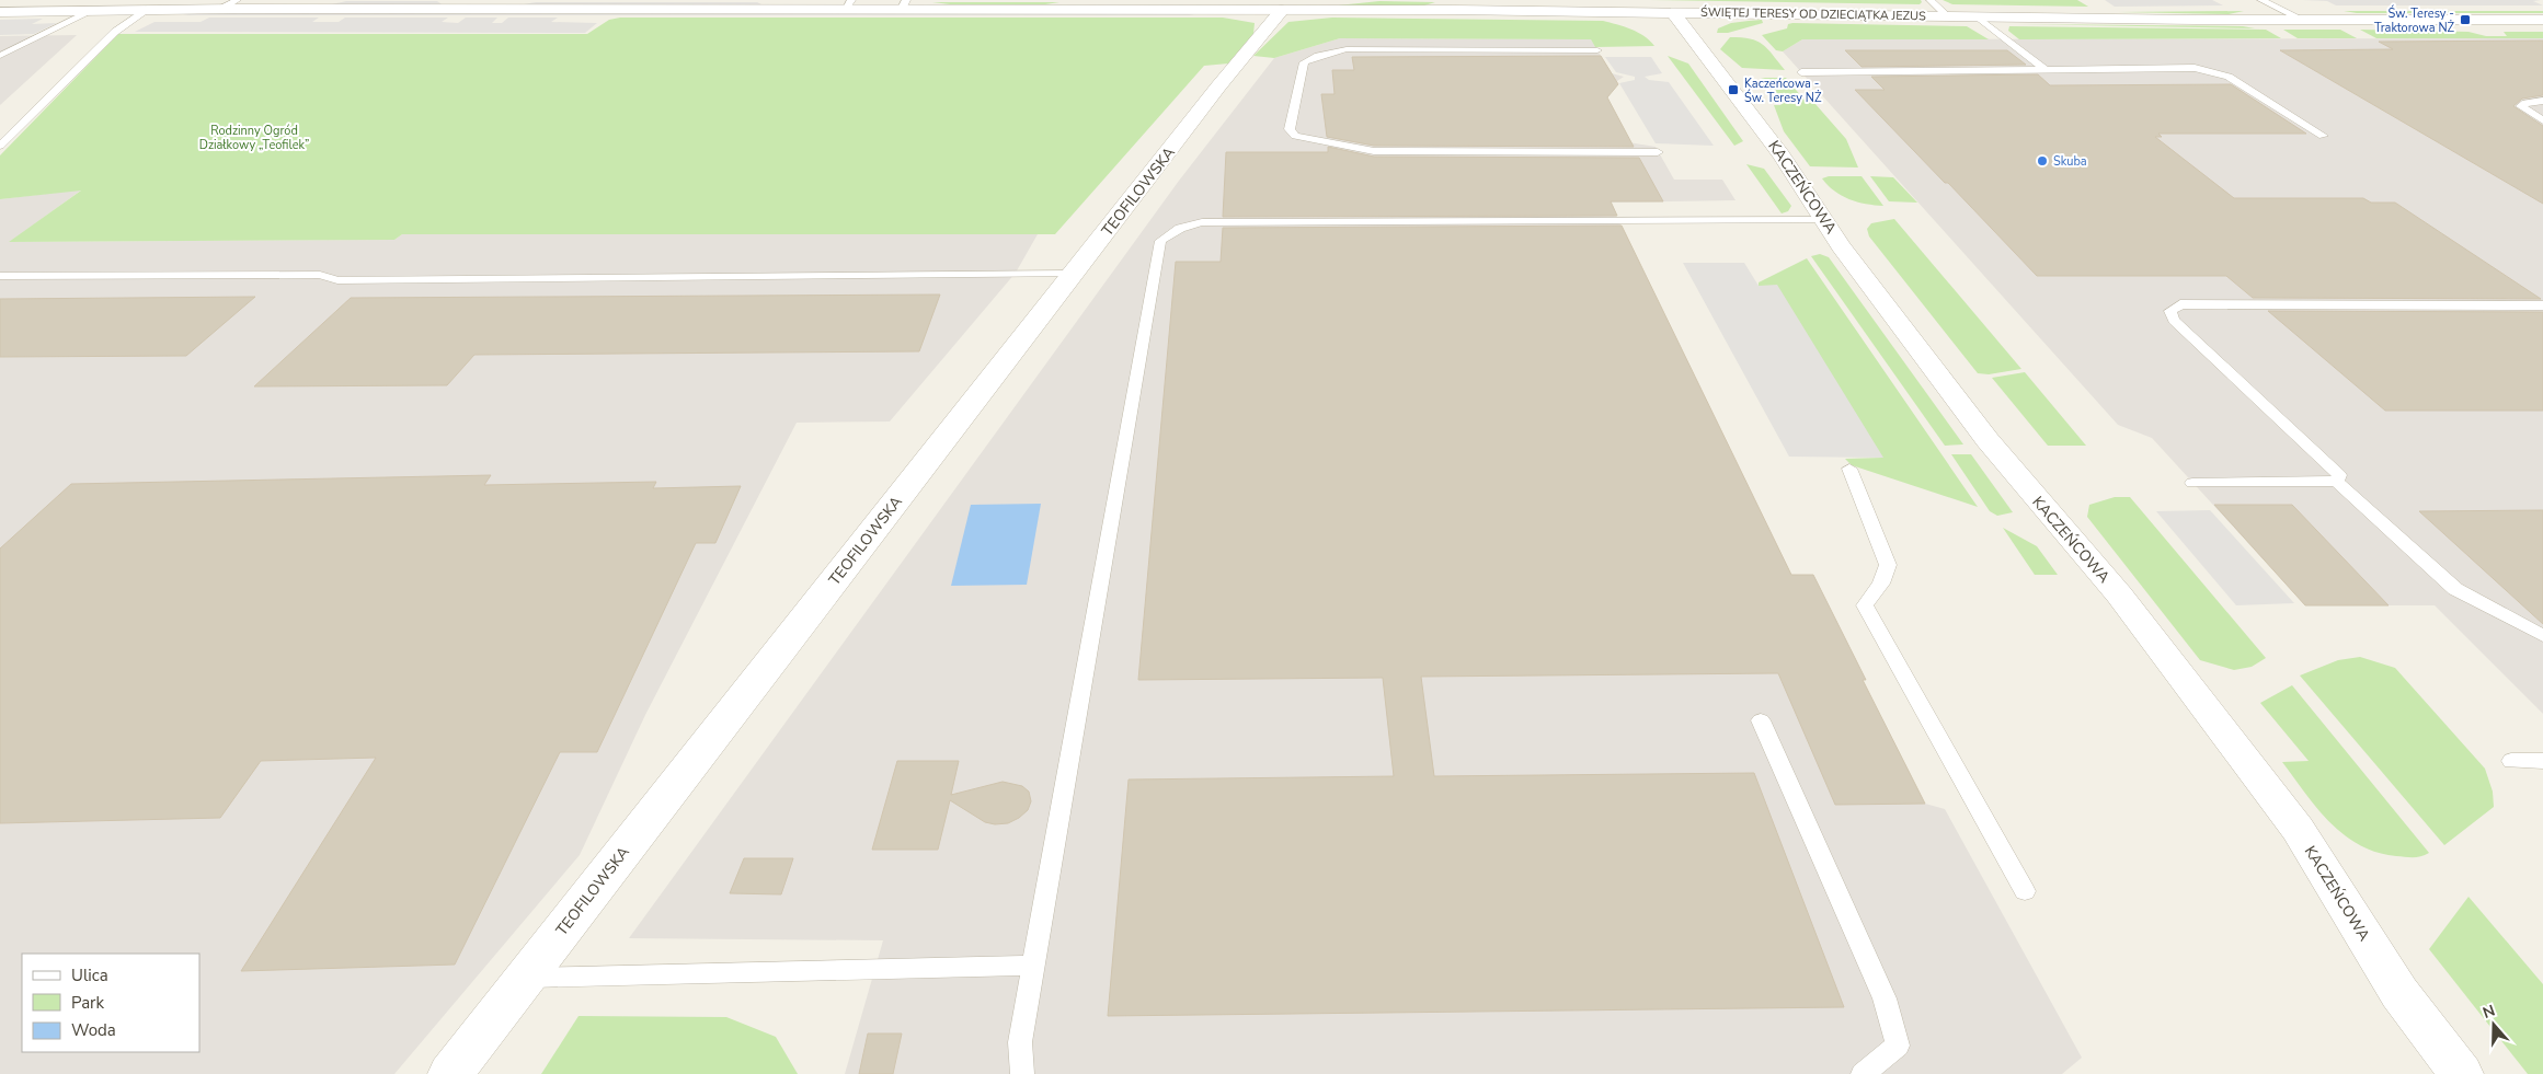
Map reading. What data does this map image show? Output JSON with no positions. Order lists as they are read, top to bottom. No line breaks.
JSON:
{"streets":{"street":["ŚWIĘTEJ TERESY OD DZIECIĄTKA JEZUS","KACZEŃCOWA","TEOFILOWSKA"]},"crossings":[["ŚWIĘTEJ TERESY OD DZIECIĄTKA JEZUS","KACZEŃCOWA"],["ŚWIĘTEJ TERESY OD DZIECIĄTKA JEZUS","TEOFILOWSKA"]],"parks":["Rodzinny Ogród Działkowy „Teofilek”"],"places":{"transit":["Św. Teresy - Traktorowa NŻ","Kaczeńcowa - Św. Teresy NŻ"],"other":["Skuba"]},"legend":["Ulica","Park","Woda"],"north":"top"}
